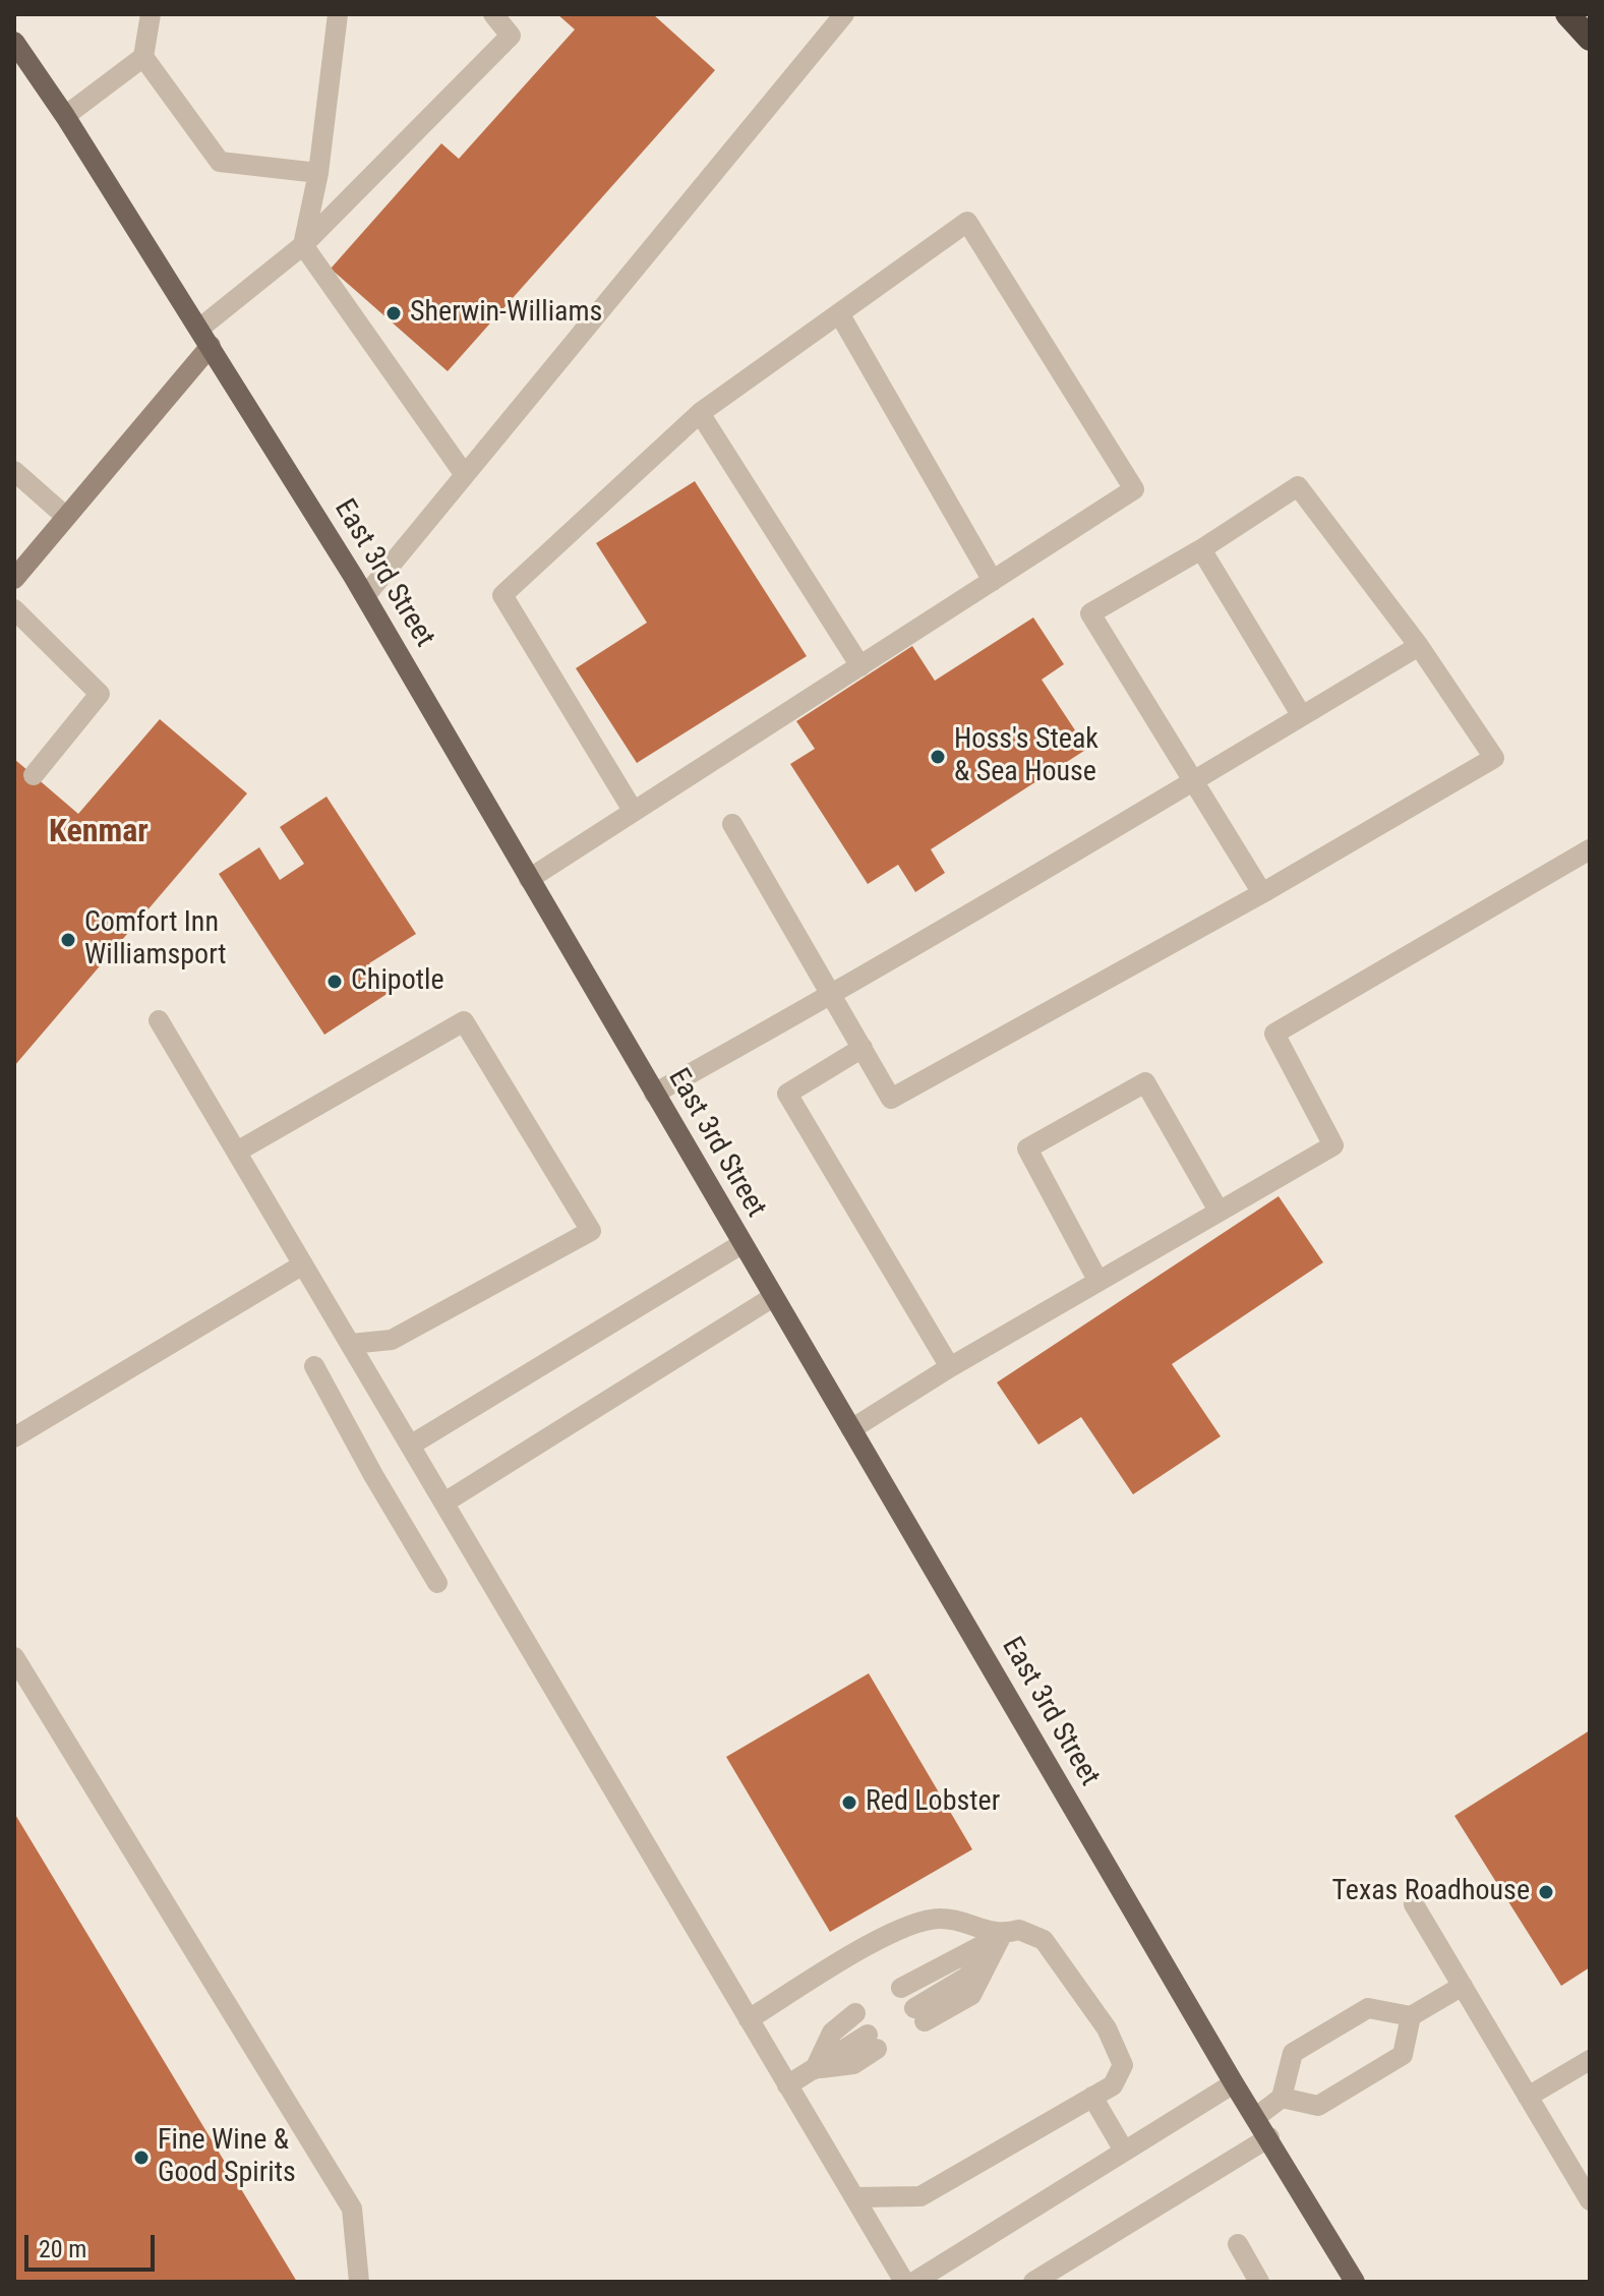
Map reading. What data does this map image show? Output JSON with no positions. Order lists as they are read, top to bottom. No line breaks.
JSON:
{"streets":{"main road":["East 3rd Street"]},"districts":["Kenmar"],"places":["Sherwin-Williams","Hoss's Steak & Sea House","Comfort Inn Williamsport","Chipotle","Red Lobster","Texas Roadhouse","Fine Wine & Good Spirits"],"scale_bar":"20 m"}
